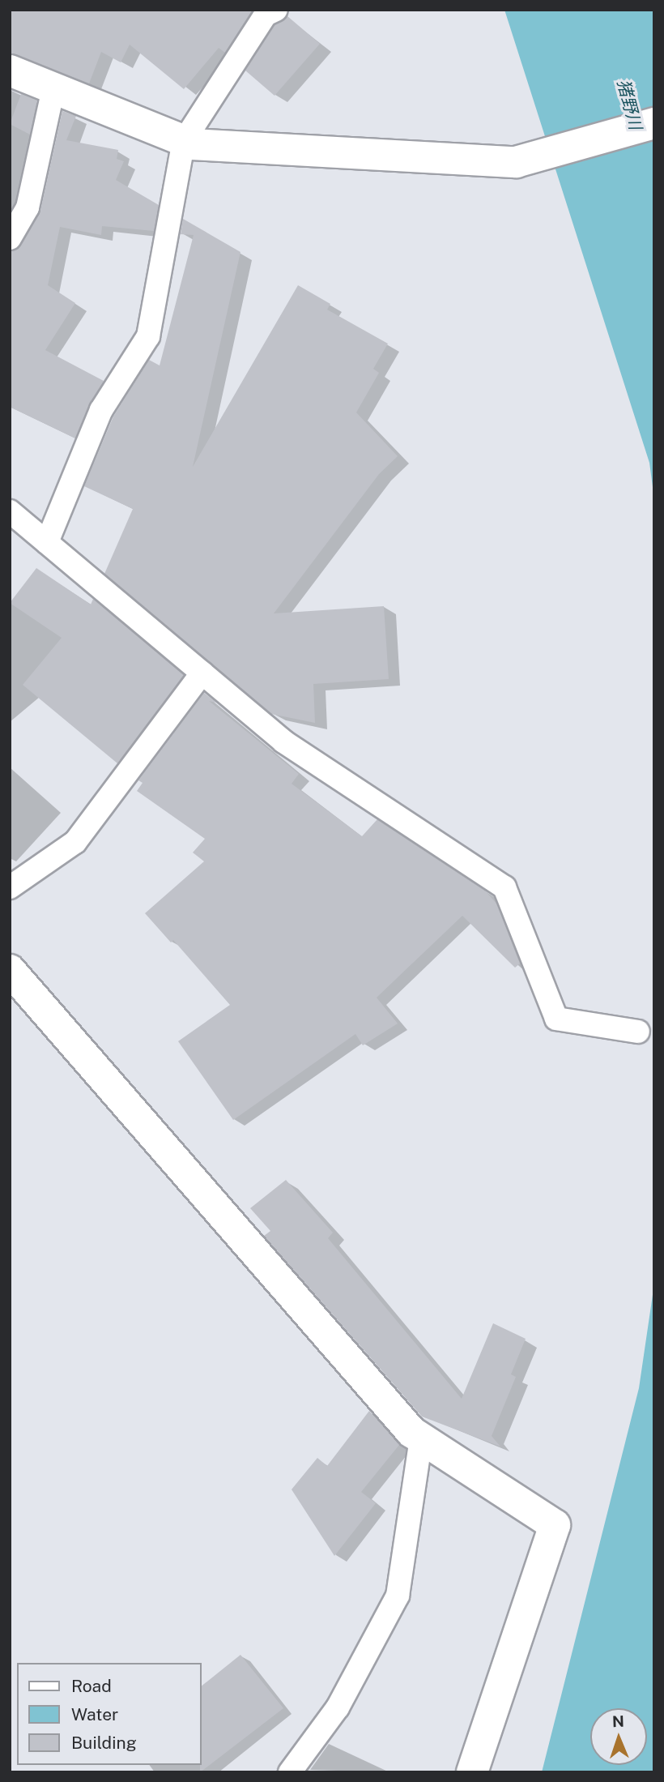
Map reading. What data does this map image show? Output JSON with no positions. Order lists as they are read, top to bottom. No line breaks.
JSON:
{"water":["猪野川"],"legend":["Road","Water","Building"],"north":"top"}
